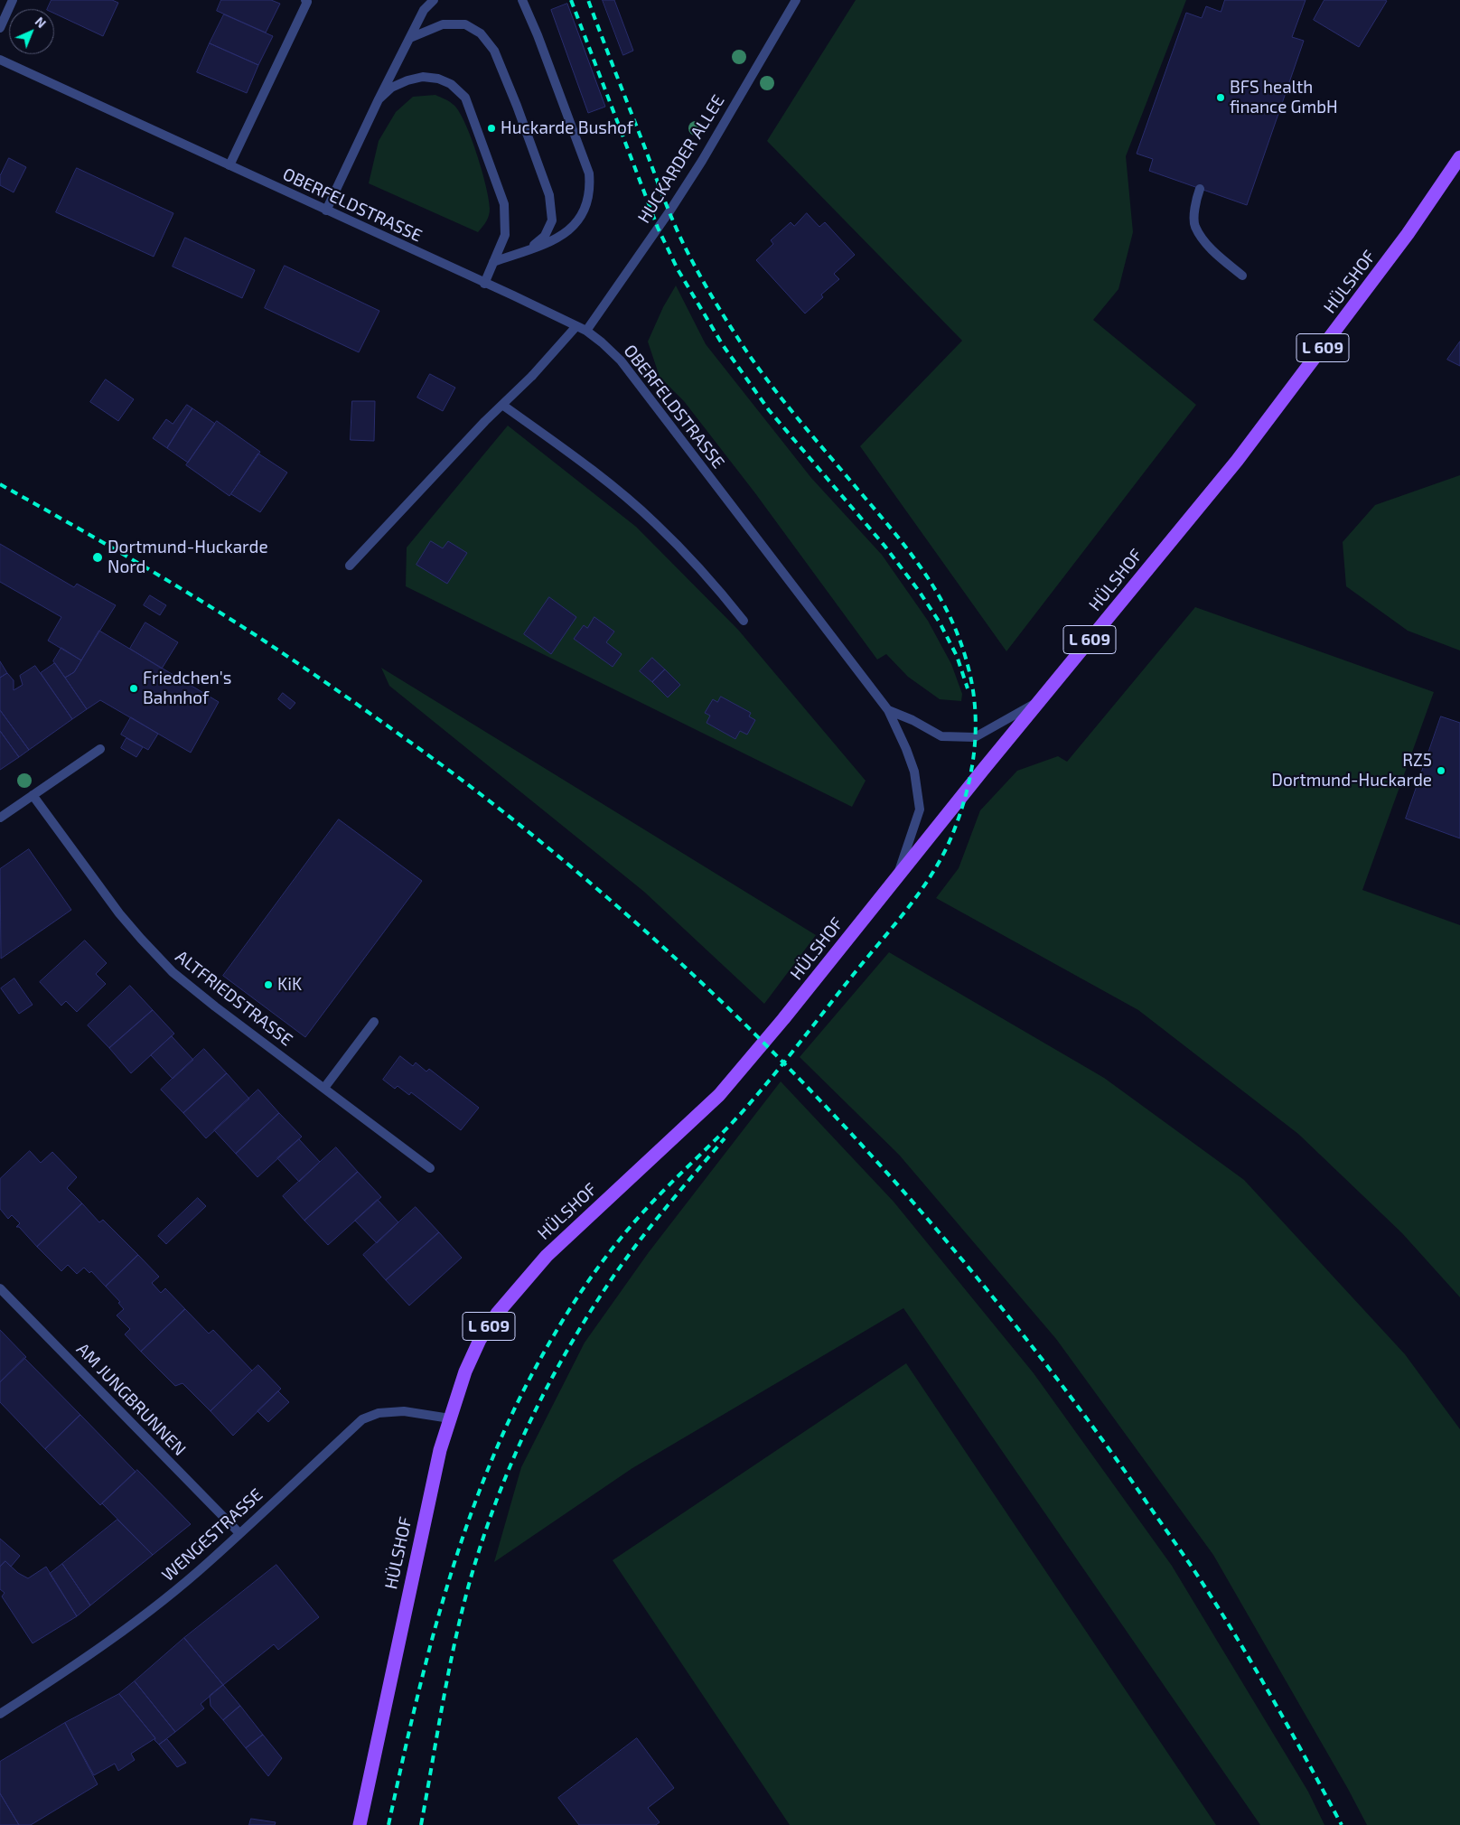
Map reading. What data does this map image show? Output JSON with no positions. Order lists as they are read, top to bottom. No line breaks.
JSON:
{"streets":{"main road":["HÜLSHOF","L 609"],"street":["HUCKARDER ALLEE","OBERFELDSTRASSE","ALTFRIEDSTRASSE","AM JUNGBRUNNEN","WENGESTRASSE"]},"crossings":[["HUCKARDER ALLEE","OBERFELDSTRASSE"],["OBERFELDSTRASSE","HÜLSHOF"],["HÜLSHOF","WENGESTRASSE"],["AM JUNGBRUNNEN","WENGESTRASSE"]],"places":["BFS health finance GmbH","Huckarde Bushof","Dortmund-Huckarde Nord","Friedchen's Bahnhof","RZ5 Dortmund-Huckarde","KiK"],"north":"top right"}
